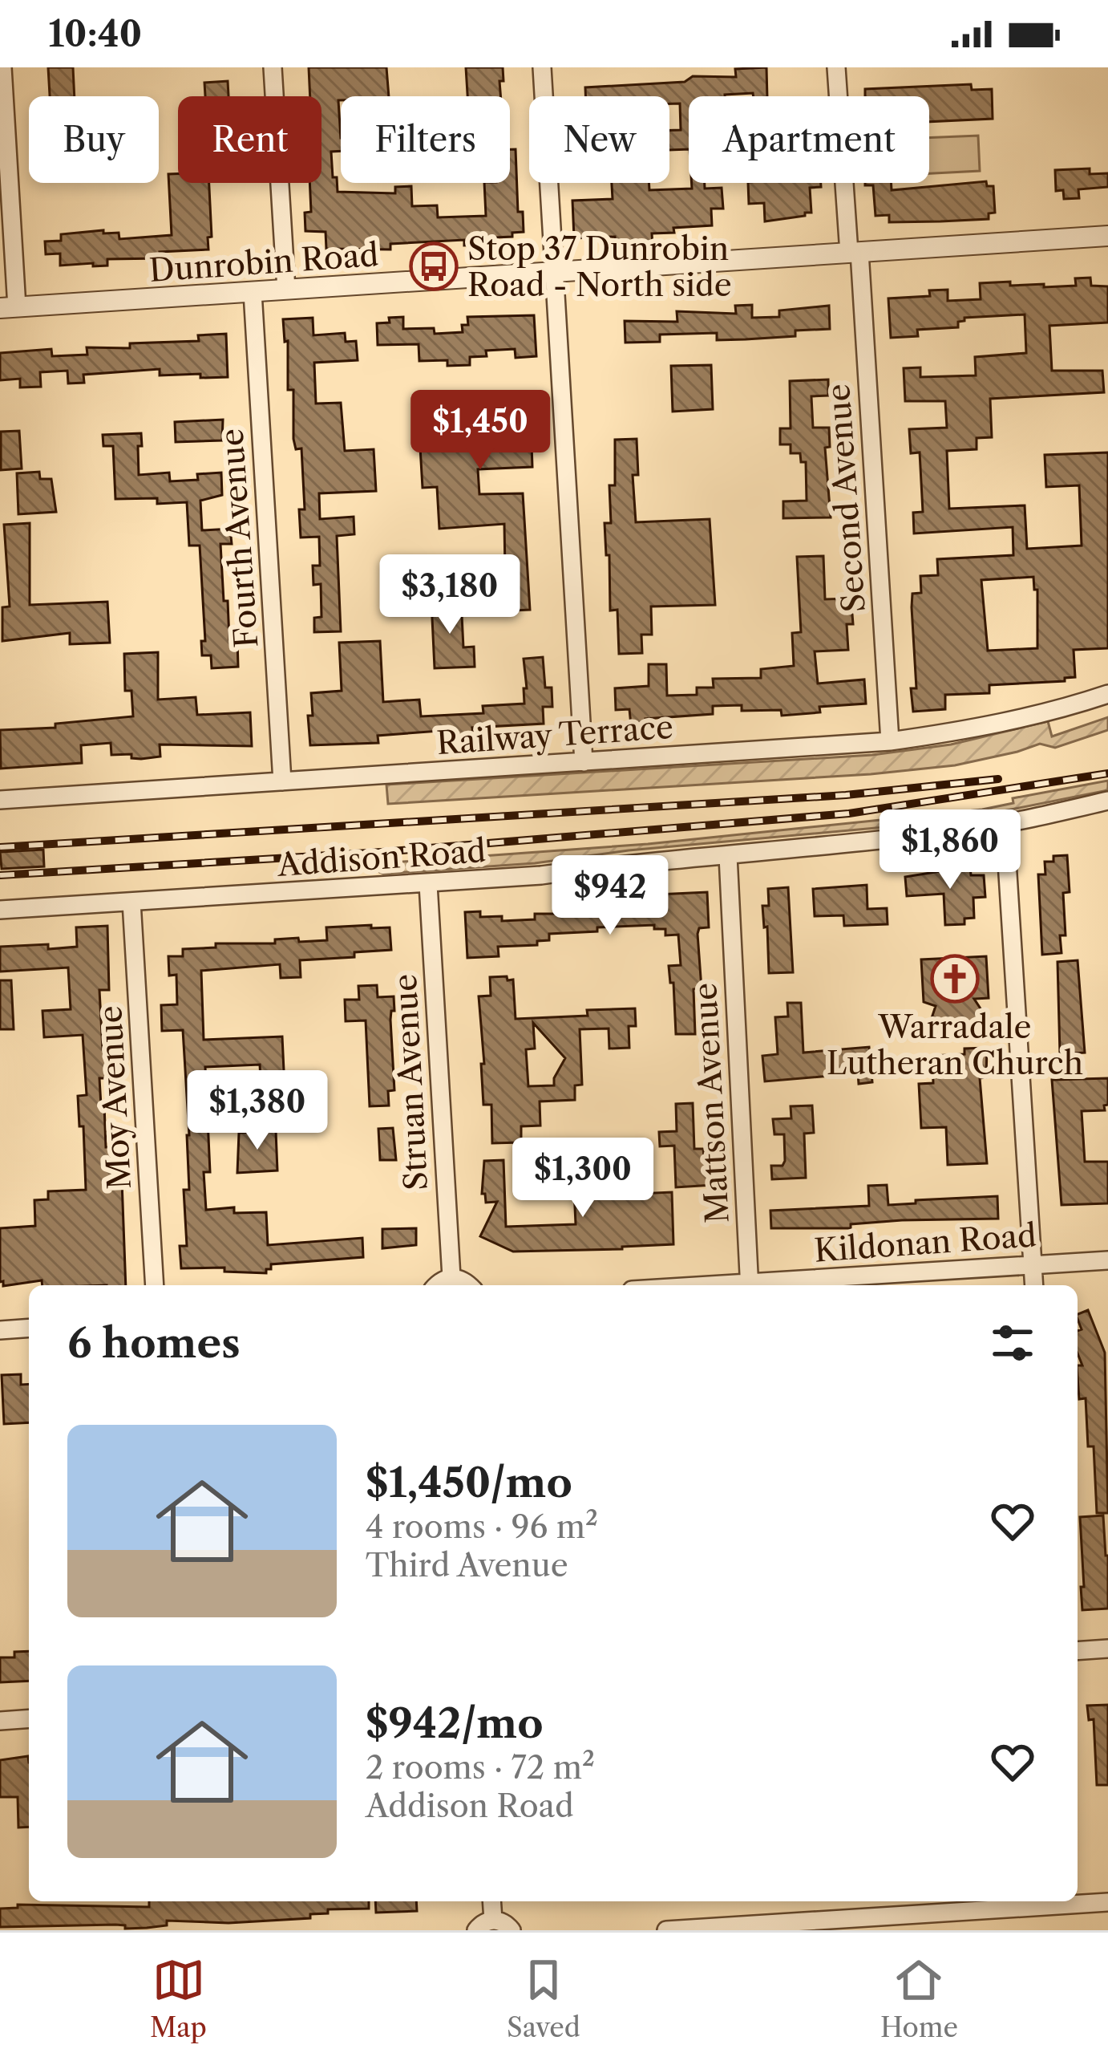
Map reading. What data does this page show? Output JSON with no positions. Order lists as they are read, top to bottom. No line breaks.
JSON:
{"streets":{"street":["Dunrobin Road","Second Avenue","Fourth Avenue","Railway Terrace","Addison Road","Struan Avenue","Moy Avenue","Mattson Avenue","Kildonan Road"]},"crossings":[["Dunrobin Road","Second Avenue"],["Dunrobin Road","Fourth Avenue"],["Second Avenue","Railway Terrace"],["Fourth Avenue","Railway Terrace"],["Addison Road","Struan Avenue"],["Addison Road","Moy Avenue"],["Addison Road","Mattson Avenue"]],"places":{"bus stop":["Stop 37 Dunrobin Road - North side"],"church":["Warradale Lutheran Church"]},"page":{"status":"10:40","chip":["Buy","Rent","Filters","New","Apartment"],"price":["$1,450","$3,180","$1,860","$942","$1,380","$1,300"],"heading":"6 homes","list":[{"name":"$1,450/mo","note":"4 rooms · 96 m² · Third Avenue"},{"name":"$942/mo","note":"2 rooms · 72 m² · Addison Road"}],"tabs":["Map","Saved","Home"]}}
